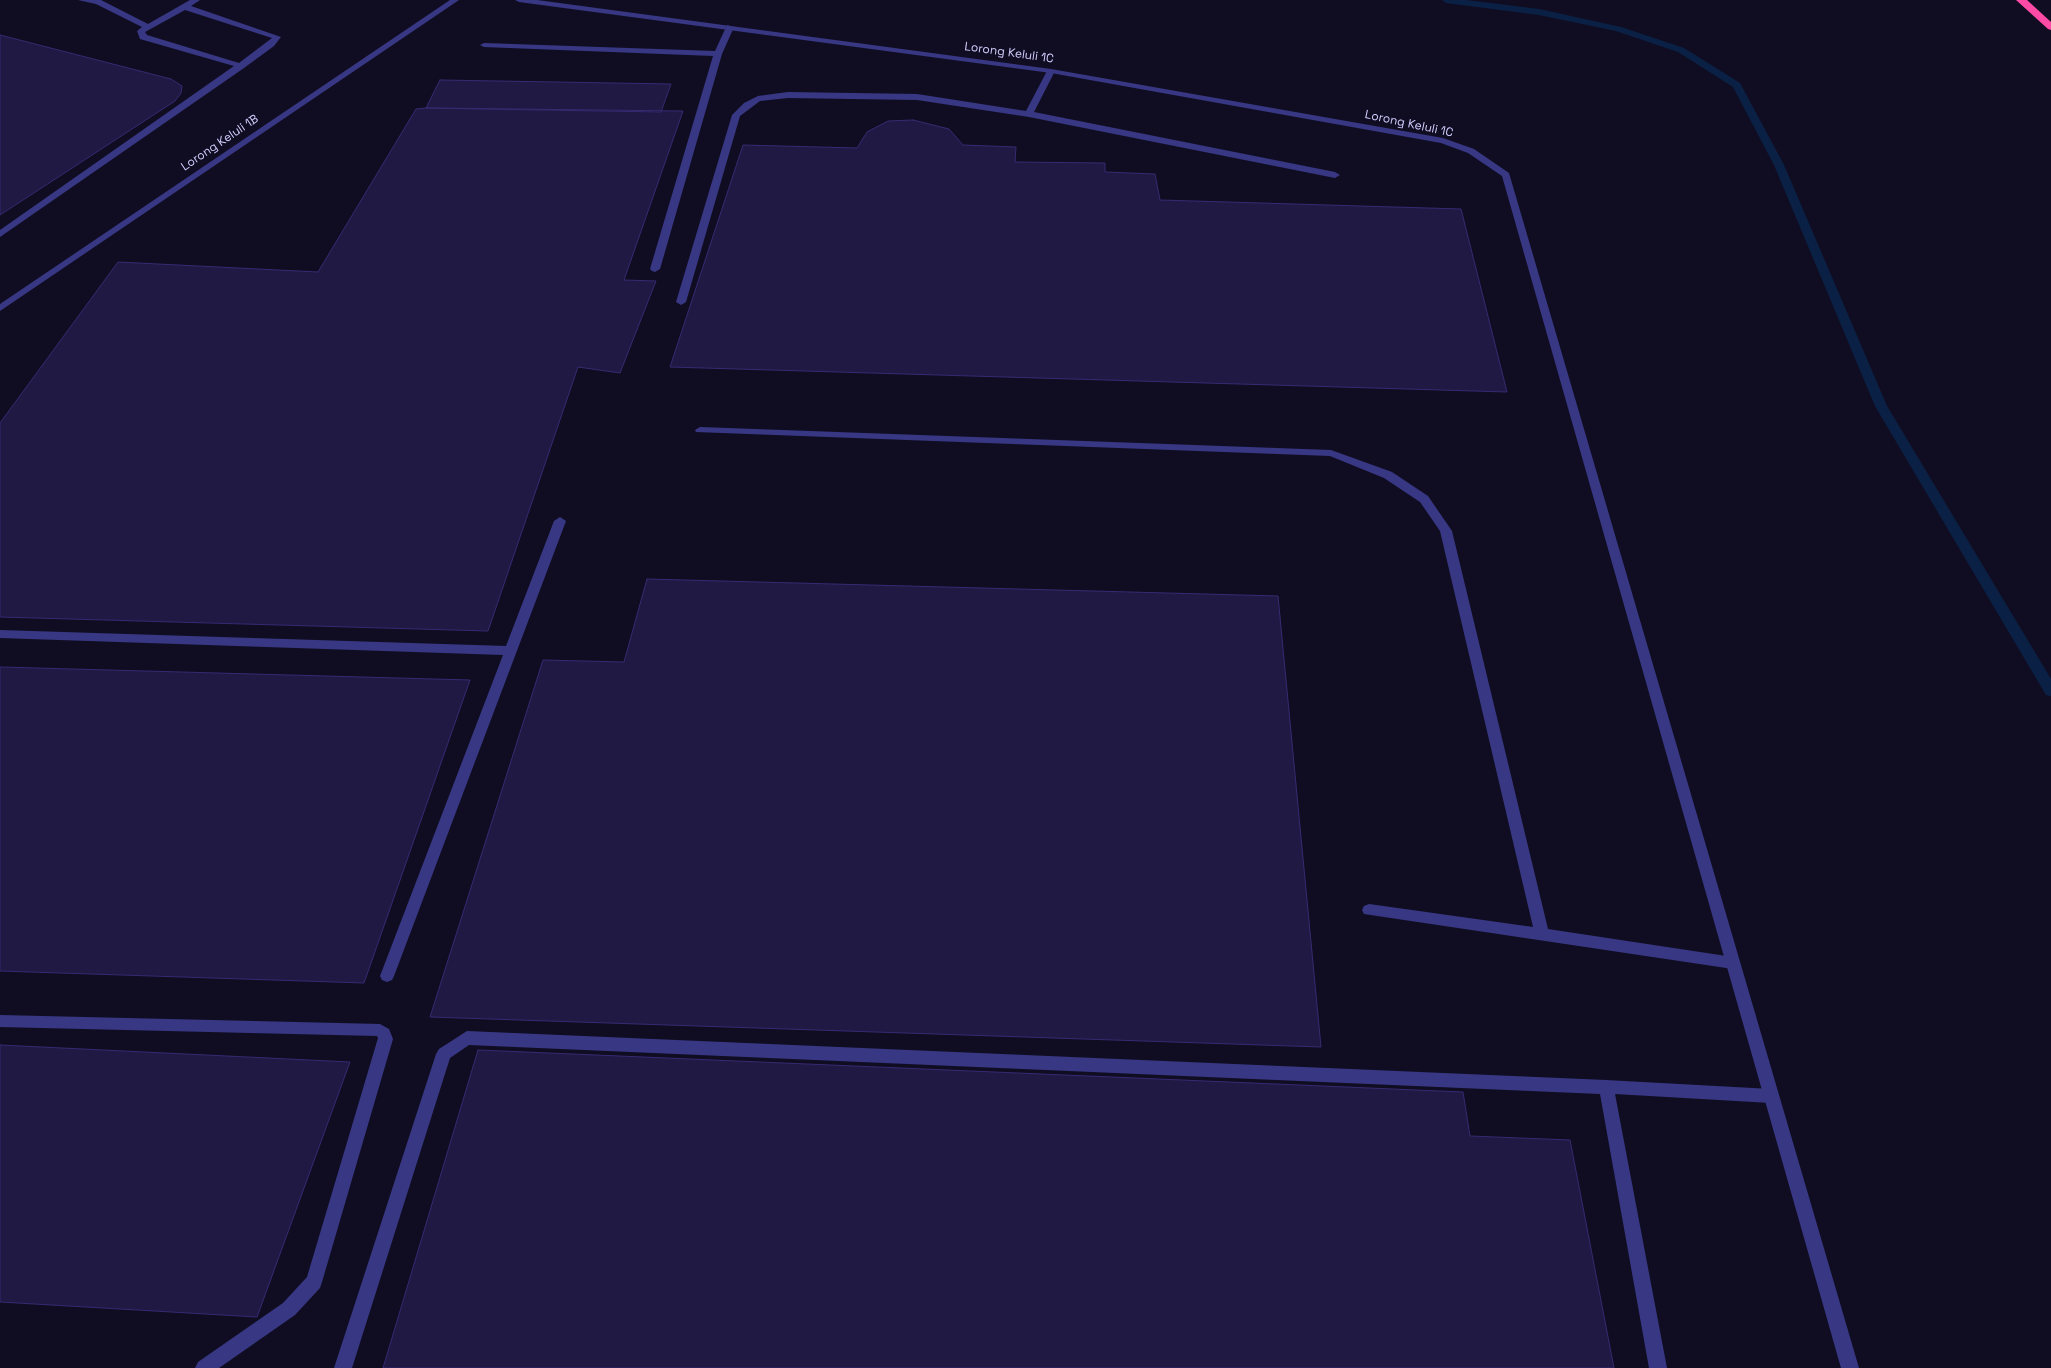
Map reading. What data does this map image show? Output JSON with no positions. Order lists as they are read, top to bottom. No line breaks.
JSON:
{"streets":{"street":["Lorong Keluli 1C","Lorong Keluli 1B"]}}
